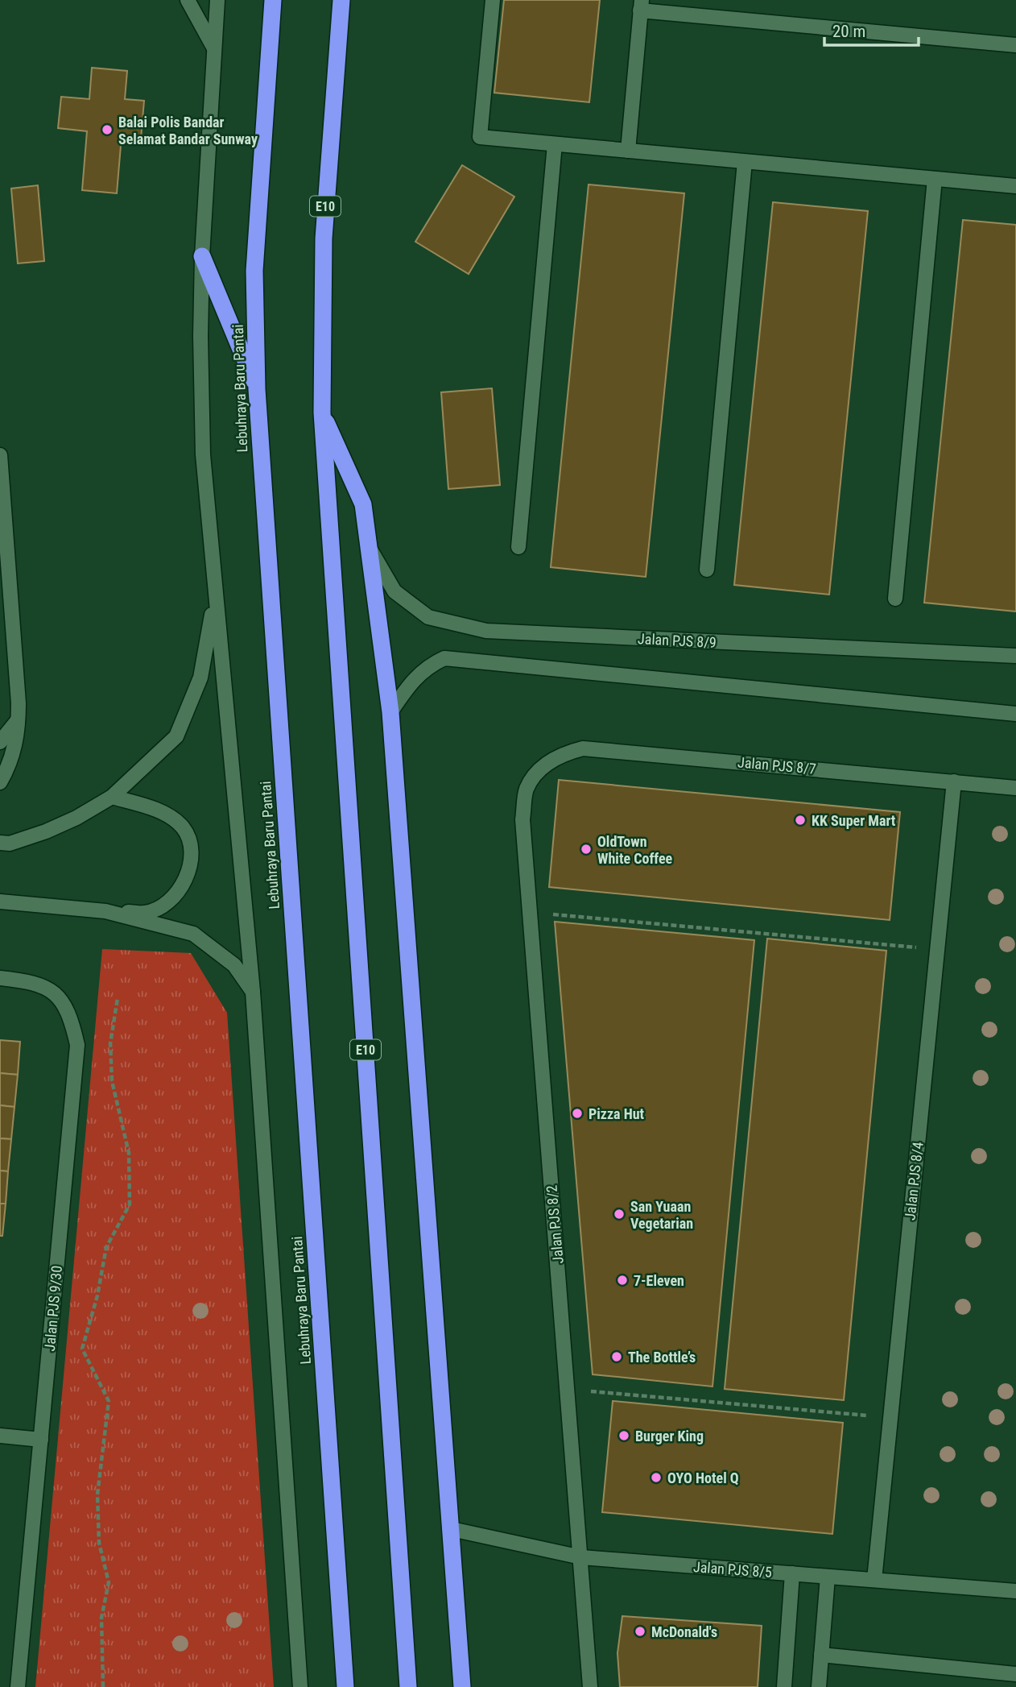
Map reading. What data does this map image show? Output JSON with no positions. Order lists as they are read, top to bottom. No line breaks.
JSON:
{"streets":{"highway":["E10","Lebuhraya Baru Pantai"],"street":["Jalan PJS 8/9","Jalan PJS 8/7","Jalan PJS 8/4","Jalan PJS 8/2","Jalan PJS 9/30","Jalan PJS 8/5"]},"crossings":[["Jalan PJS 8/7","Jalan PJS 8/4"],["Jalan PJS 8/7","Jalan PJS 8/2"],["Jalan PJS 8/4","Jalan PJS 8/5"],["Jalan PJS 8/2","Jalan PJS 8/5"]],"places":["Balai Polis Bandar Selamat Bandar Sunway","KK Super Mart","OldTown White Coffee","Pizza Hut","San Yuaan Vegetarian","7-Eleven","The Bottle’s","Burger King","OYO Hotel Q","McDonald's"],"scale_bar":"20 m"}
